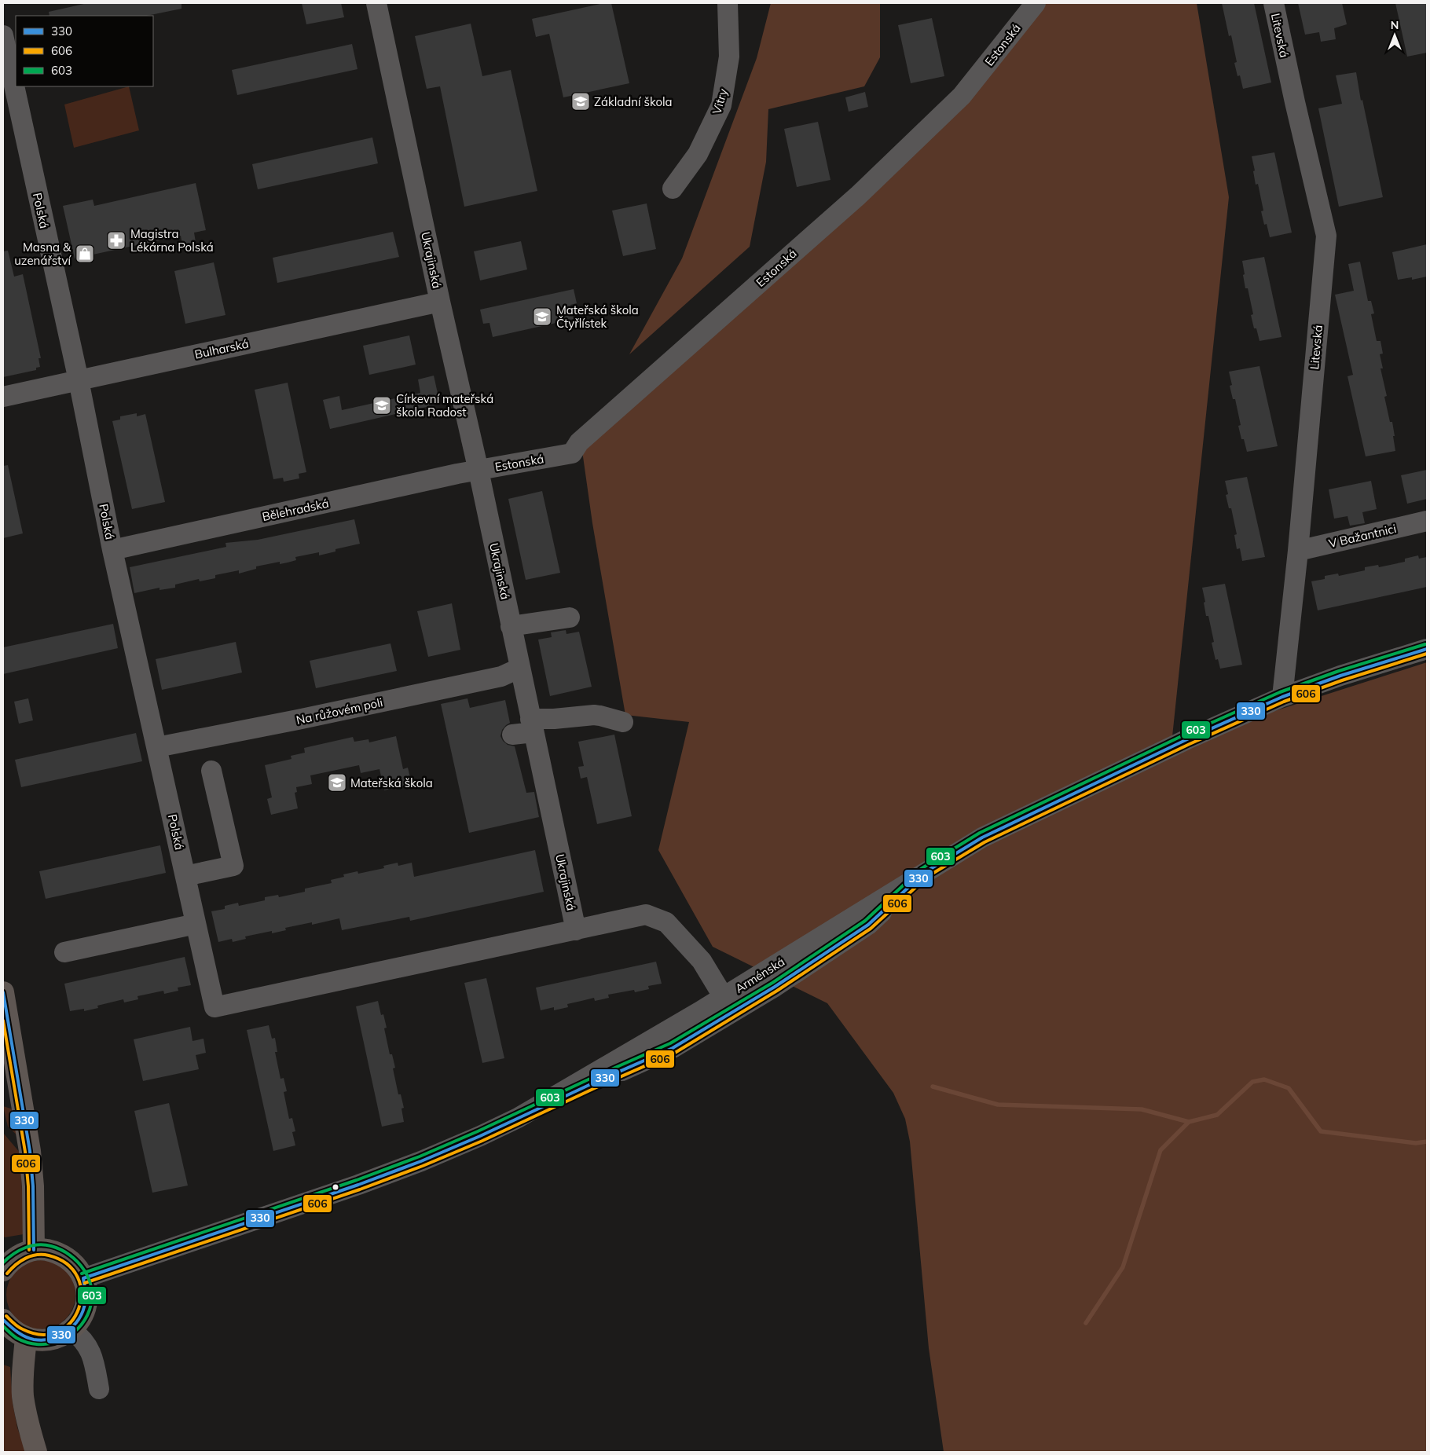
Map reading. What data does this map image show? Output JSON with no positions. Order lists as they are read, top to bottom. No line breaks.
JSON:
{"streets":{"street":["Litevská","Estonská","Vitry","Polská","Ukrajinská","Bulharská","Bělehradská","V Bažantnici","Na růžovém poli","Arménská"]},"crossings":[["Litevská","V Bažantnici"],["Litevská","Arménská"],["Estonská","Ukrajinská"],["Estonská","Bělehradská"],["Polská","Ukrajinská"],["Polská","Bulharská"],["Polská","Bělehradská"],["Polská","Na růžovém poli"],["Ukrajinská","Bulharská"],["Ukrajinská","Bělehradská"],["Ukrajinská","Na růžovém poli"]],"places":{"school or university":["Základní škola","Mateřská škola Čtyřlístek","Církevní mateřská škola Radost","Mateřská škola"],"pharmacy":["Magistra Lékárna Polská"],"shop":["Masna & uzenářství"]},"lines":["transit line 603","transit line 330","transit line 606"],"legend":["330","606","603"],"north":"top"}
